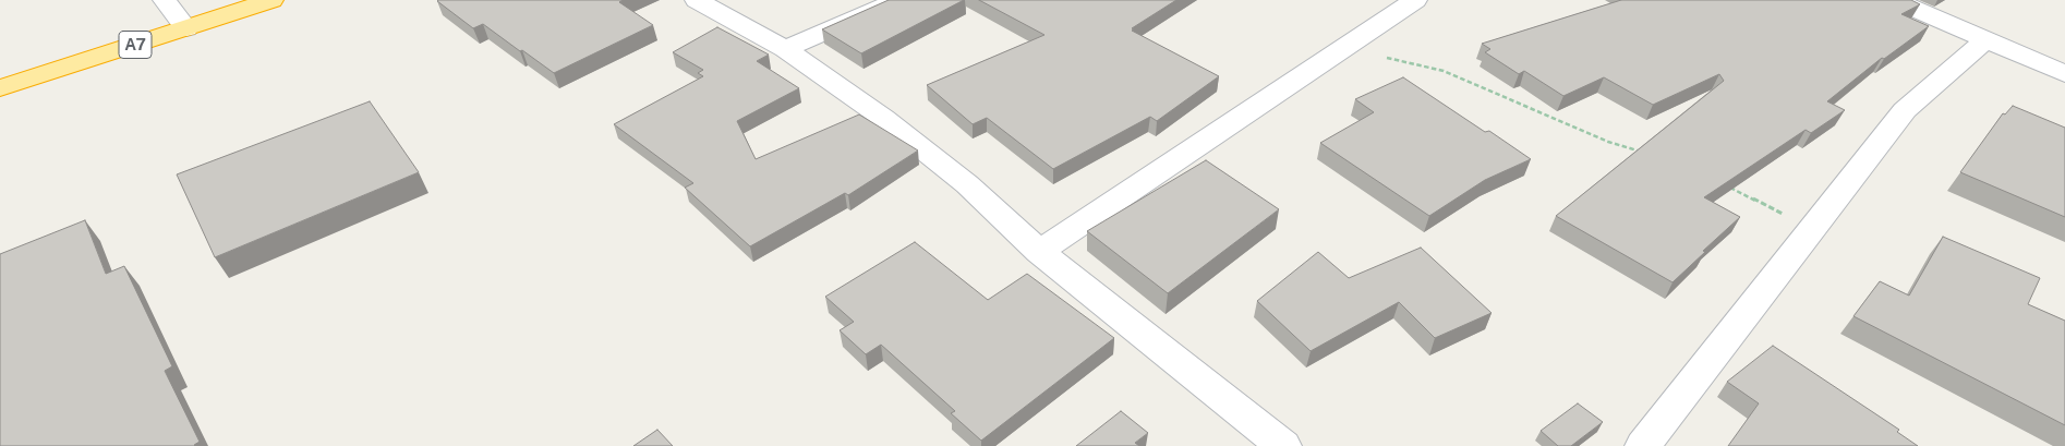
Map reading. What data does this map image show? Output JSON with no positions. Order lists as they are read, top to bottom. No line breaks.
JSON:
{"streets":{"highway":["A7"]}}
